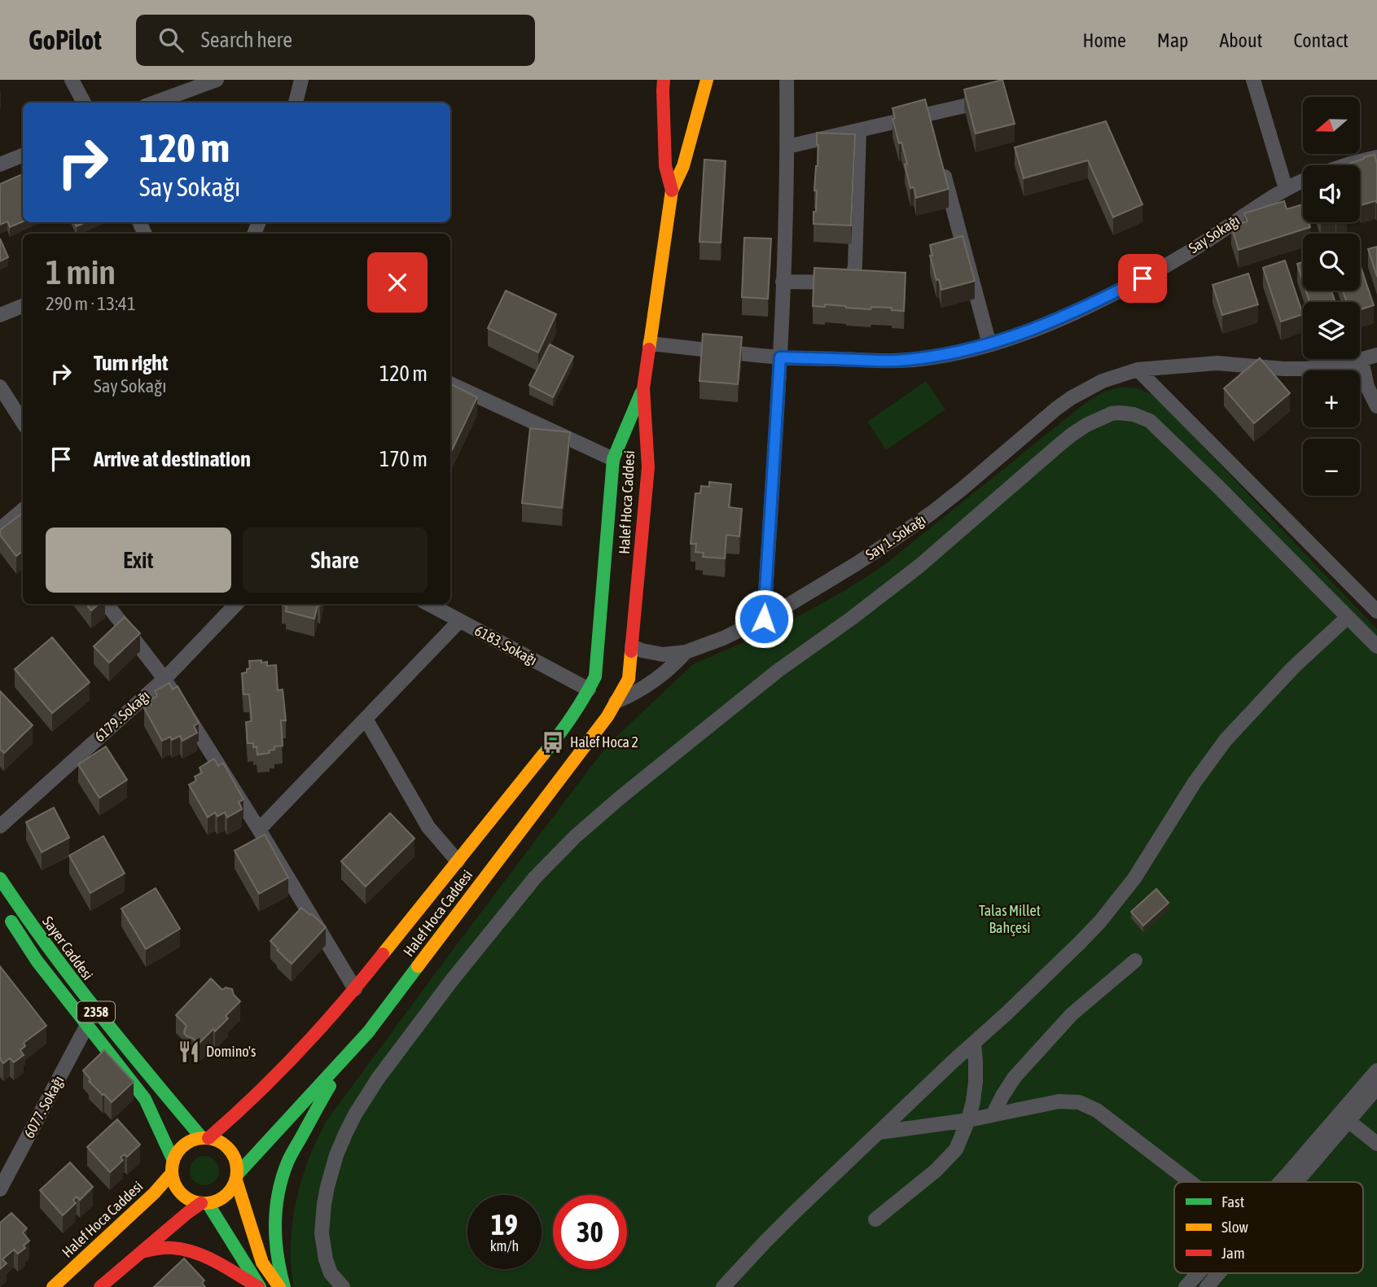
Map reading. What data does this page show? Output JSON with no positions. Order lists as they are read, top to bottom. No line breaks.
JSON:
{"streets":{"main road":["Halef Hoca Caddesi","Sayer Caddesi","2358"],"street":["Say Sokağı","Say 1. Sokağı","6183. Sokağı","6179. Sokağı","6077. Sokağı"]},"crossings":[["Halef Hoca Caddesi","Say 1. Sokağı"],["Halef Hoca Caddesi","6183. Sokağı"],["Halef Hoca Caddesi","Sayer Caddesi"]],"parks":["Talas Millet Bahçesi"],"places":{"bus stop":["Halef Hoca 2"],"restaurant":["Domino's"]},"legend":["Fast","Slow","Jam"],"north":"left","page":{"header":"GoPilot","search":"Search here","nav":["Home","Map","About","Contact"],"map_buttons":["+","−"],"turn":["120 m","Say Sokağı"],"heading":["1 min","290 m · 13:41"],"list":[{"name":"Turn right","note":"Say Sokağı","value":"120 m"},{"name":"Arrive at destination","value":"170 m"}],"buttons":["Exit","Share"],"speed":"19 km/h","limit":"30"}}
